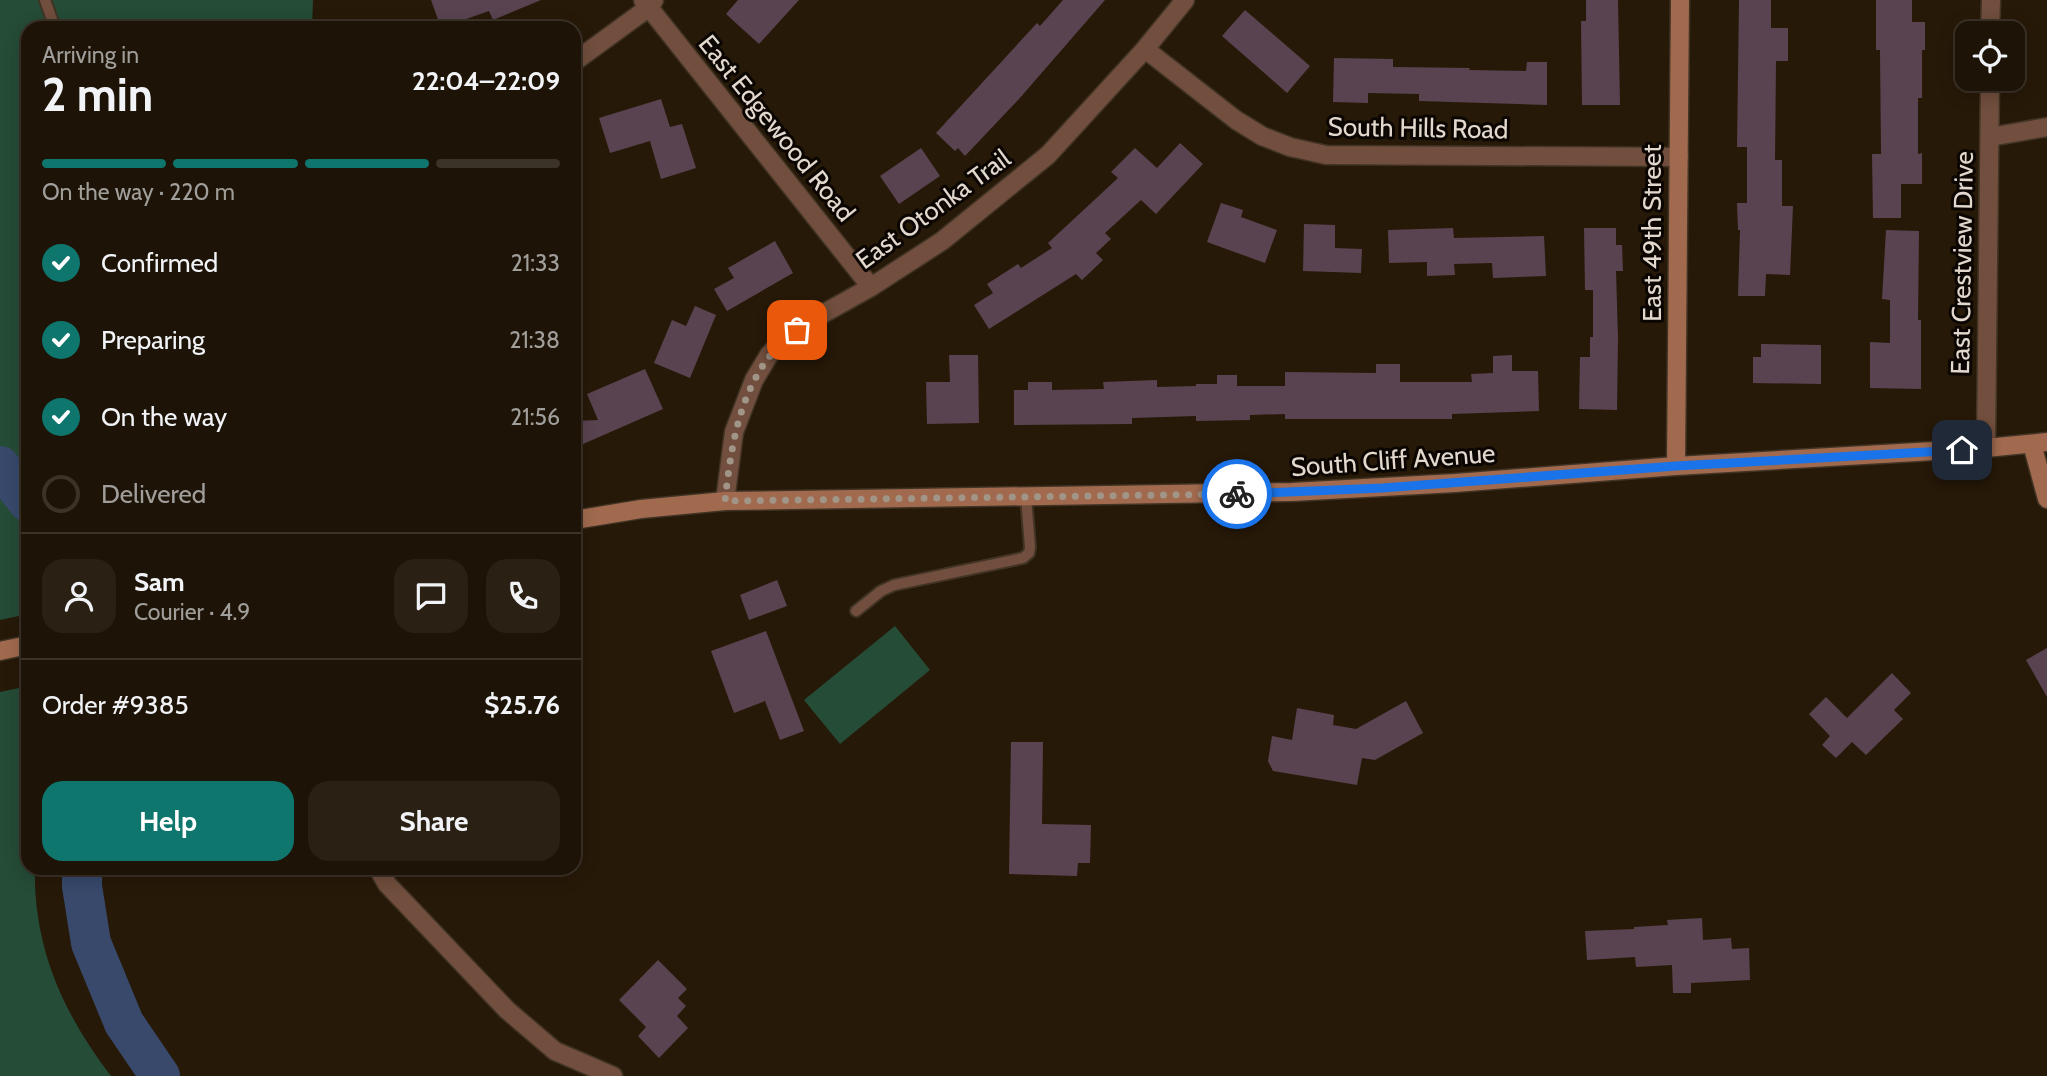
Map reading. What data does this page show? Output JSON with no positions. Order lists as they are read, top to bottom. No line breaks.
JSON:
{"streets":{"main road":["East 49th Street","South Cliff Avenue"],"street":["East Edgewood Road","South Hills Road","East Otonka Trail","East Crestview Drive"]},"crossings":[["East Edgewood Road","East Otonka Trail"],["South Hills Road","East Otonka Trail"],["South Hills Road","East 49th Street"],["East Otonka Trail","South Cliff Avenue"],["East 49th Street","South Cliff Avenue"],["East Crestview Drive","South Cliff Avenue"]],"page":{"heading":["2 min","Arriving in","22:04–22:09"],"panel":["Sam","Courier · 4.9","Order #9385","$25.76"],"bar":"On the way · 220 m","list":[["Confirmed","21:33"],["Preparing","21:38"],["On the way","21:56"],"Delivered"],"buttons":["Help","Share"]}}
